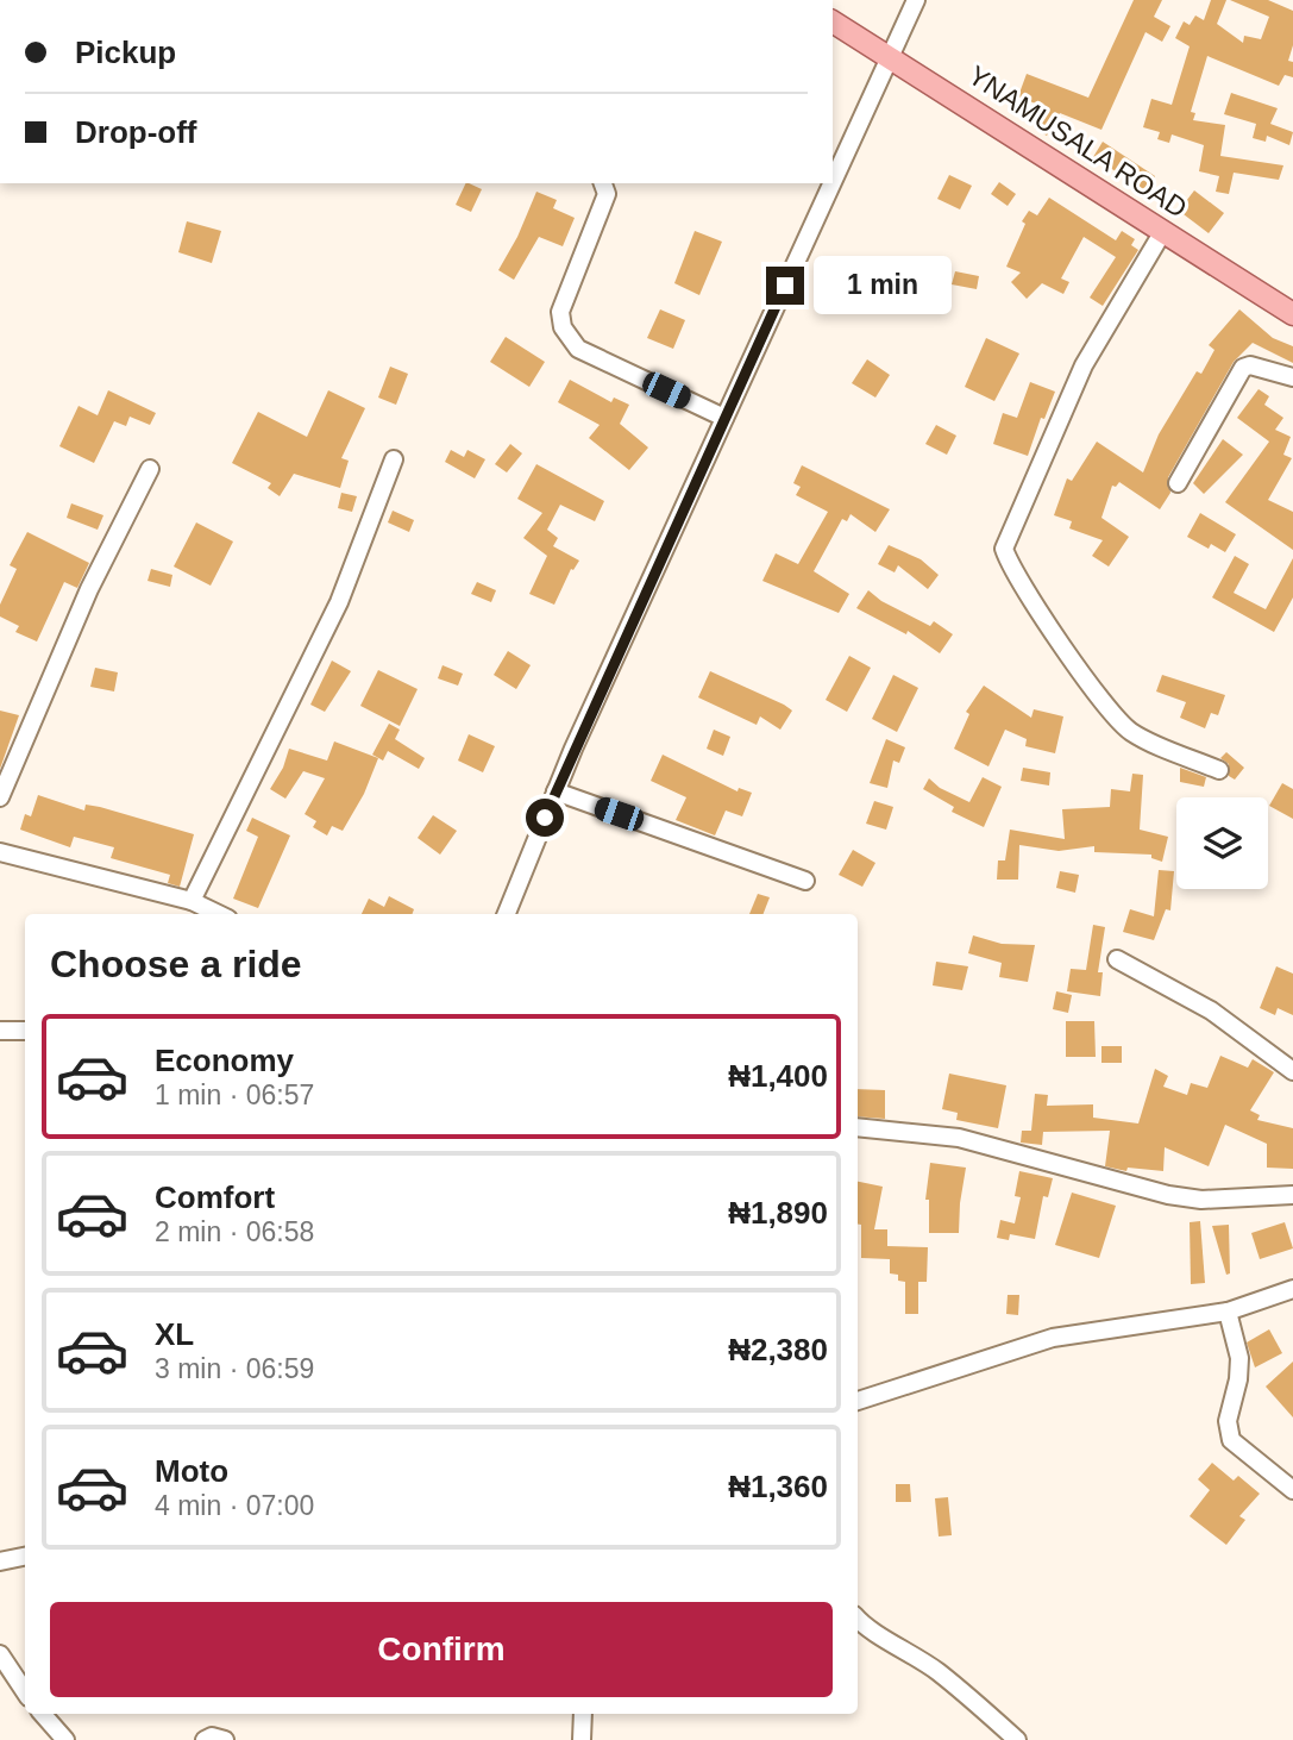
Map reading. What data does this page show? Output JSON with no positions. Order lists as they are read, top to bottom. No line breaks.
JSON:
{"streets":{"main road":["YNAMUSALA ROAD"]},"page":{"banner":["Pickup","Drop-off"],"bubble":"1 min","heading":"Choose a ride","list":[{"name":"Economy","note":"1 min · 06:57","value":"₦1,400"},{"name":"Comfort","note":"2 min · 06:58","value":"₦1,890"},{"name":"XL","note":"3 min · 06:59","value":"₦2,380"},{"name":"Moto","note":"4 min · 07:00","value":"₦1,360"}],"buttons":"Confirm"}}
